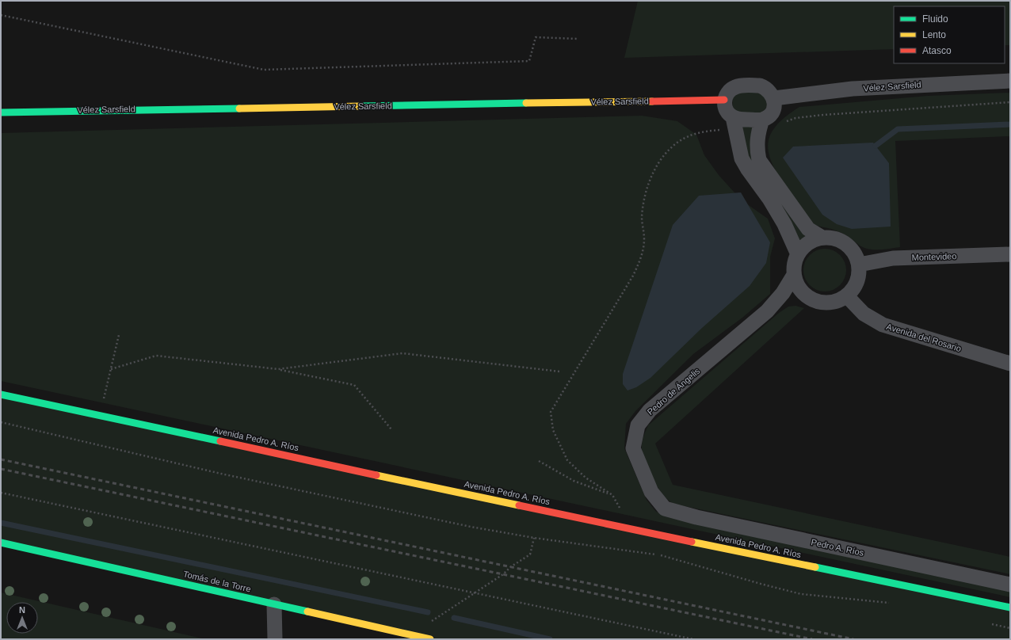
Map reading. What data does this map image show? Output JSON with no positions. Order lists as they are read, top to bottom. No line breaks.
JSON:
{"streets":{"street":["Vélez Sarsfield","Montevideo","Avenida del Rosario","Pedro de Ángelis","Avenida Pedro A. Ríos","Pedro A. Ríos","Tomás de la Torre"]},"crossings":[["Montevideo","Avenida del Rosario"],["Montevideo","Pedro de Ángelis"],["Avenida del Rosario","Pedro de Ángelis"],["Pedro de Ángelis","Pedro A. Ríos"]],"legend":["Fluido","Lento","Atasco"],"north":"top"}
